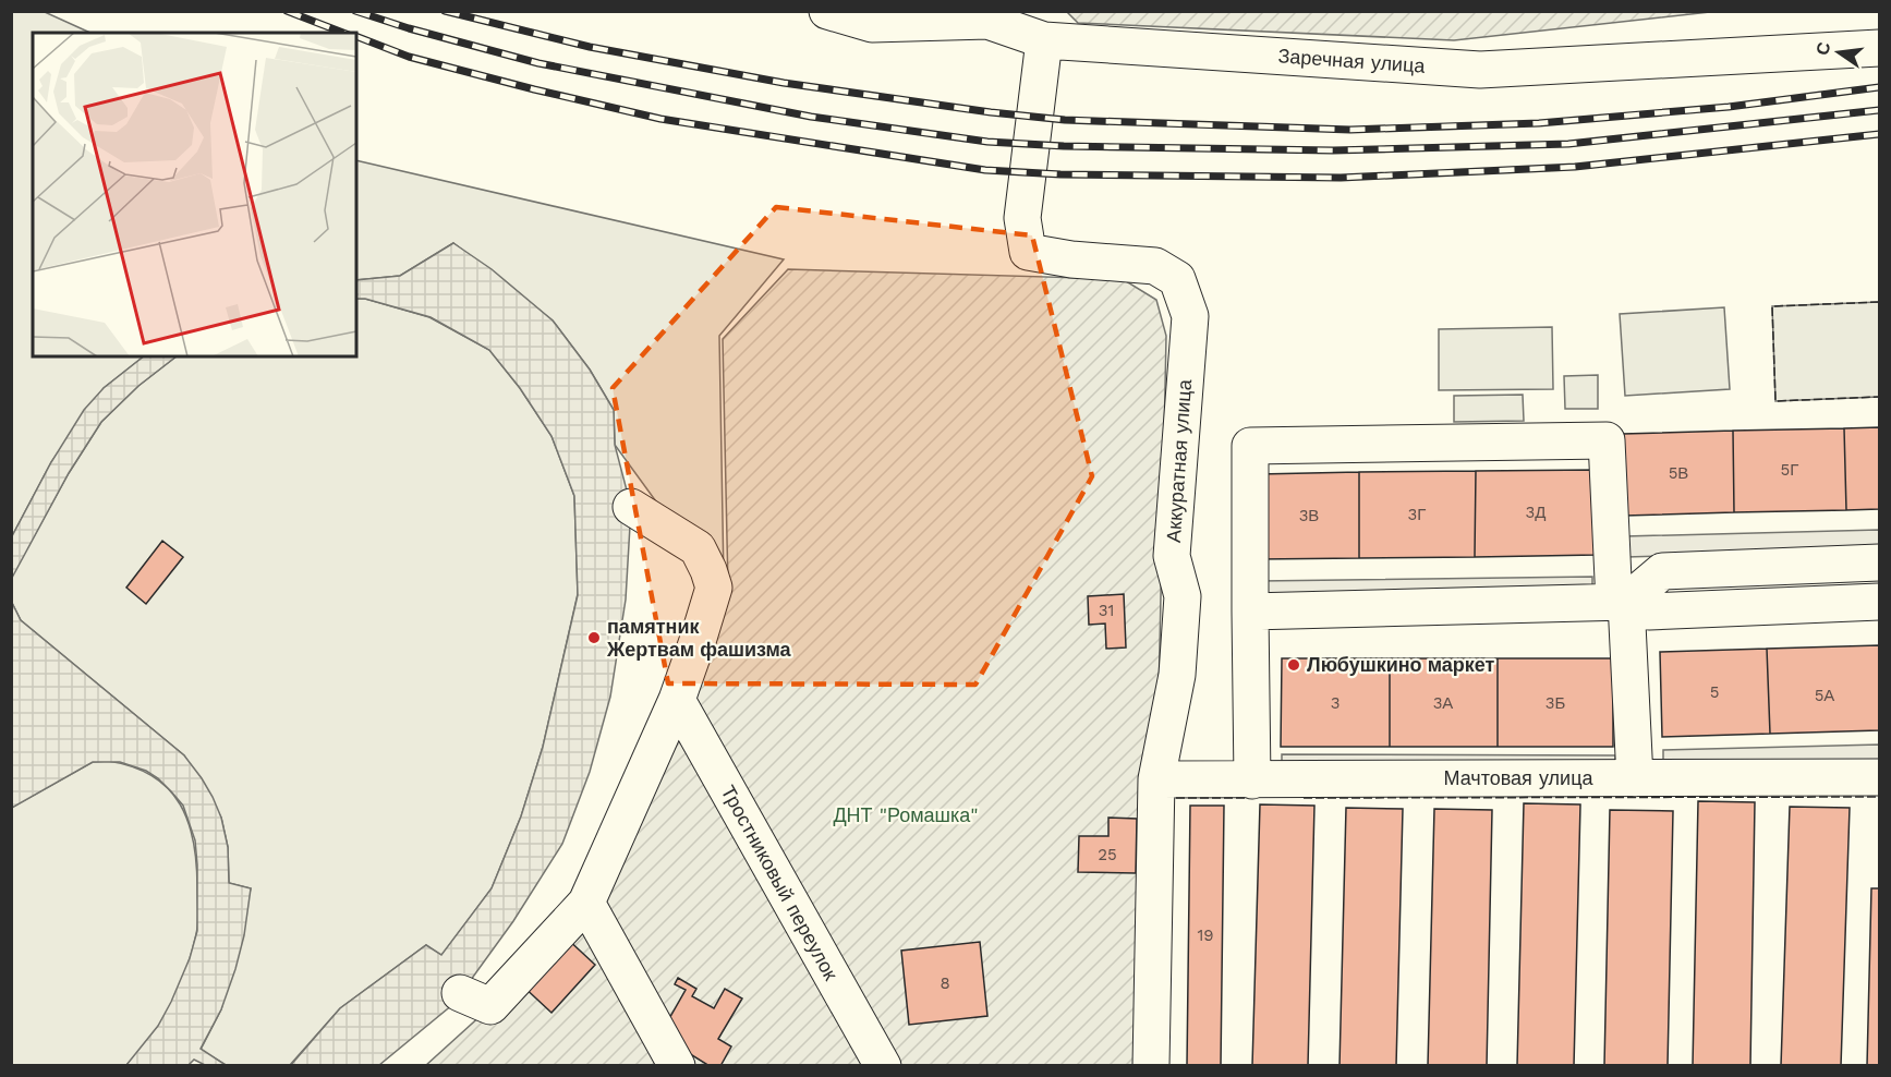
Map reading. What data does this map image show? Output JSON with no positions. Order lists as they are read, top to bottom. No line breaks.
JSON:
{"streets":{"street":["Заречная улица","Аккуратная улица","Мачтовая улица","Тростниковый переулок"]},"crossings":[["Заречная улица","Аккуратная улица"],["Аккуратная улица","Мачтовая улица"]],"parks":["ДНТ \"Ромашка\""],"places":["памятник Жертвам фашизма","Любушкино маркет"],"house_numbers":["5Г","5В","3Д","3Г","3В","31","5","5А","3","3А","3Б","25","19","8"],"north":"left"}
